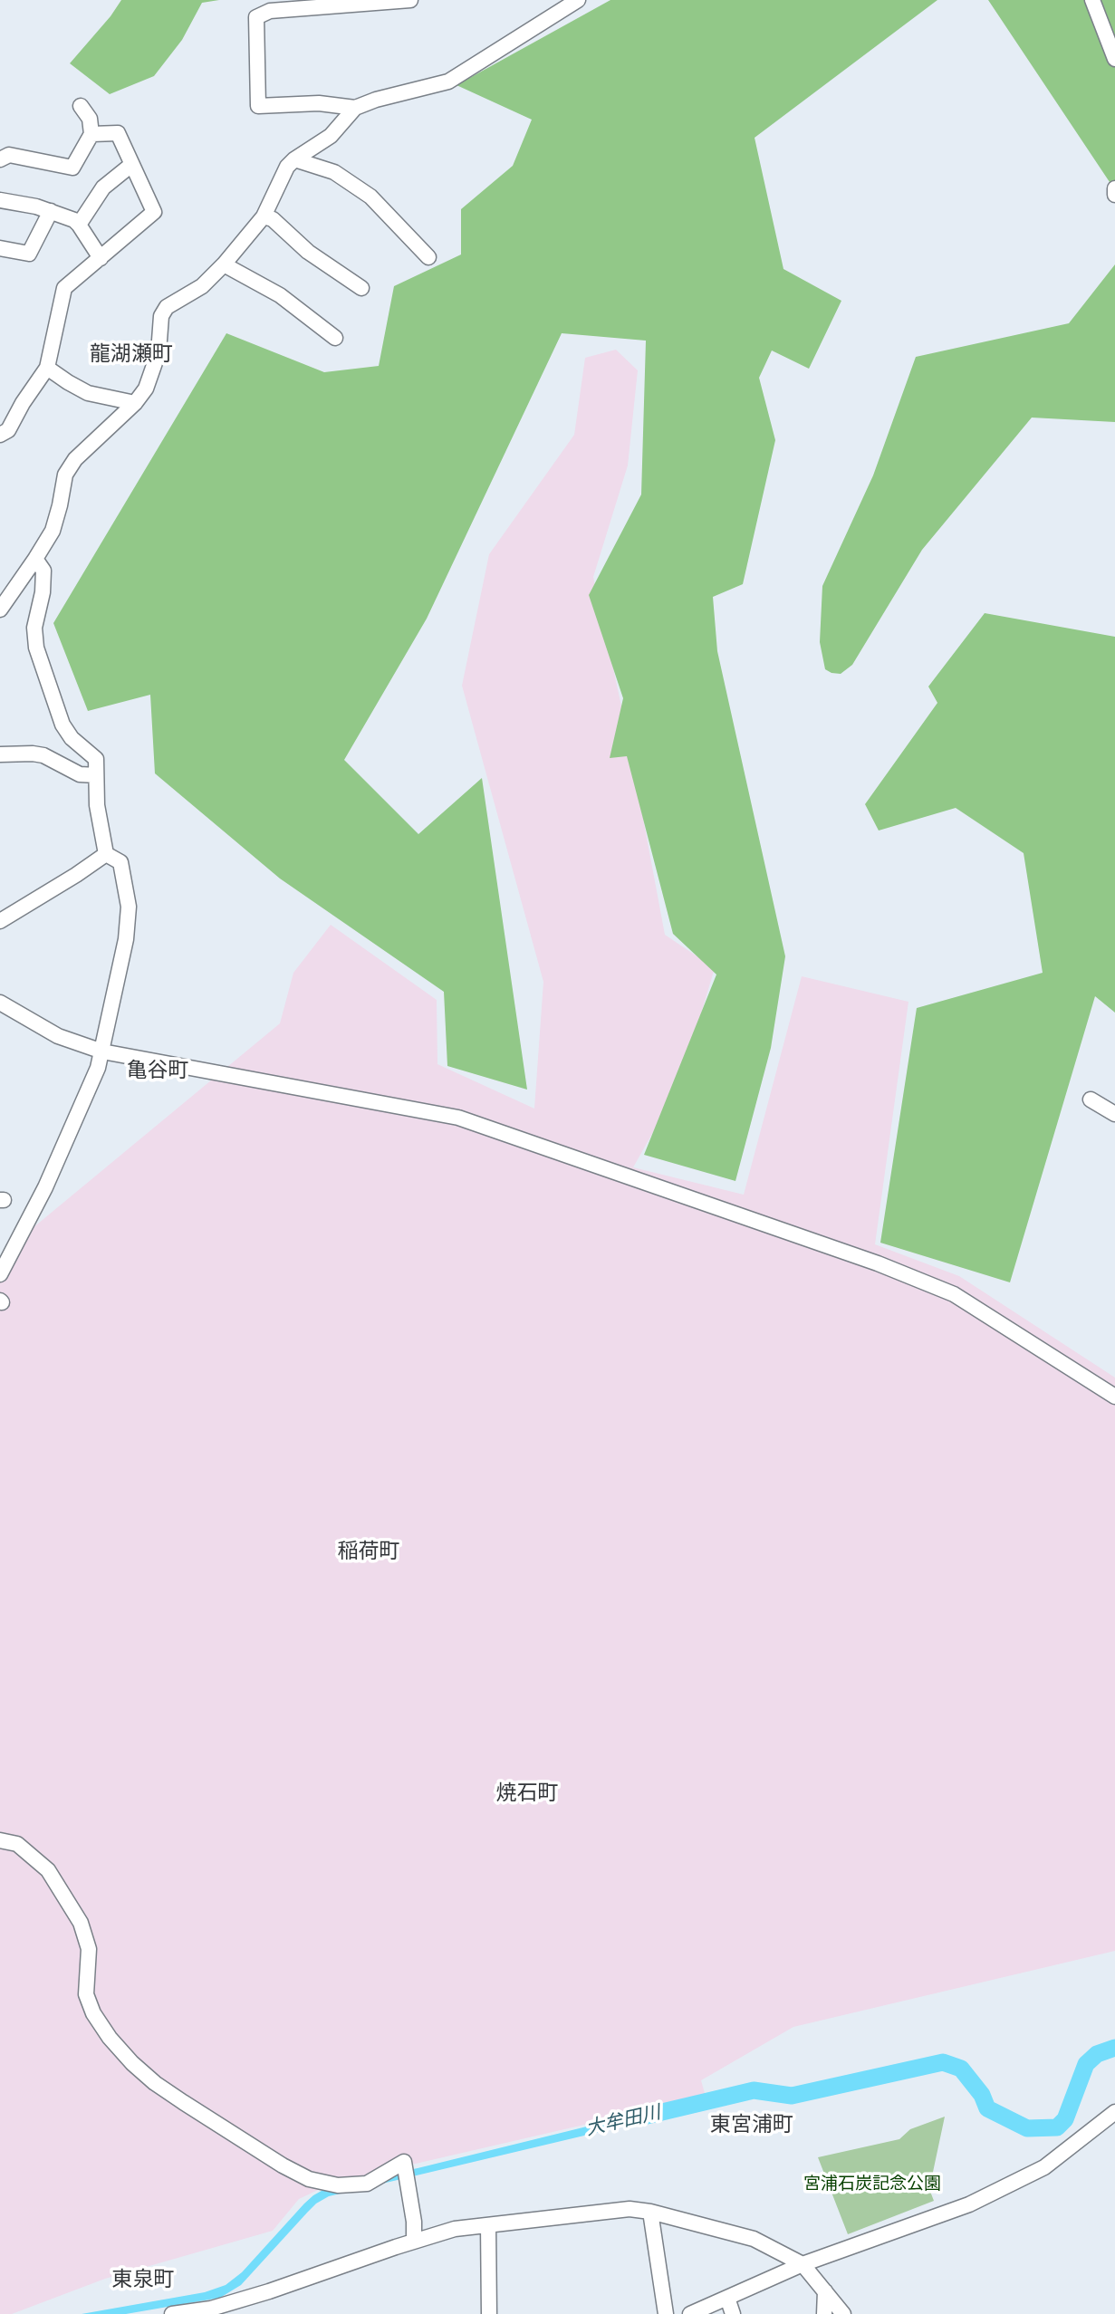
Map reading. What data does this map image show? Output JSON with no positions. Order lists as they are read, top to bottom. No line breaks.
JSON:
{"districts":["龍湖瀬町","亀谷町","稲荷町","焼石町","東宮浦町","東泉町"],"water":["大牟田川"],"parks":["宮浦石炭記念公園"]}
